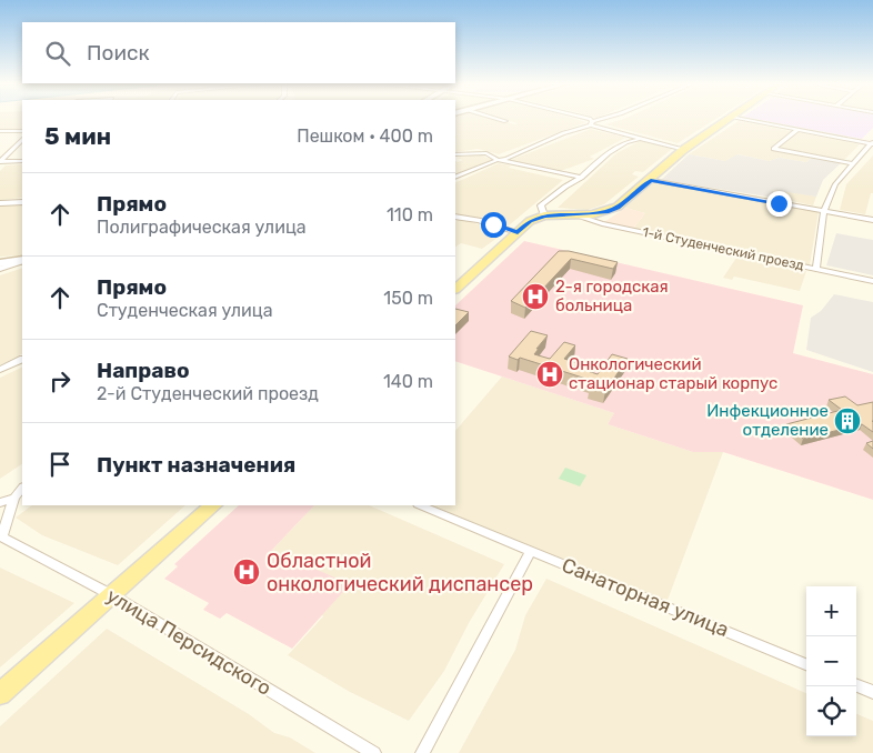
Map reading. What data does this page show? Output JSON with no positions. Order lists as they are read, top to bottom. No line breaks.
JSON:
{"streets":{"street":["1-й Студенческий проезд","Санаторная улица","улица Персидского"]},"places":{"hospital":["2-я городская больница","Онкологический стационар старый корпус","Областной онкологический диспансер"],"building":["Инфекционное отделение"]},"page":{"search":"Поиск","heading":["5 мин","Пешком · 400 m"],"list":[["Прямо","Полиграфическая улица","110 m"],["Прямо","Студенческая улица","150 m"],["Направо","2-й Студенческий проезд","140 m"],"Пункт назначения"],"map_buttons":["+","−"]}}
